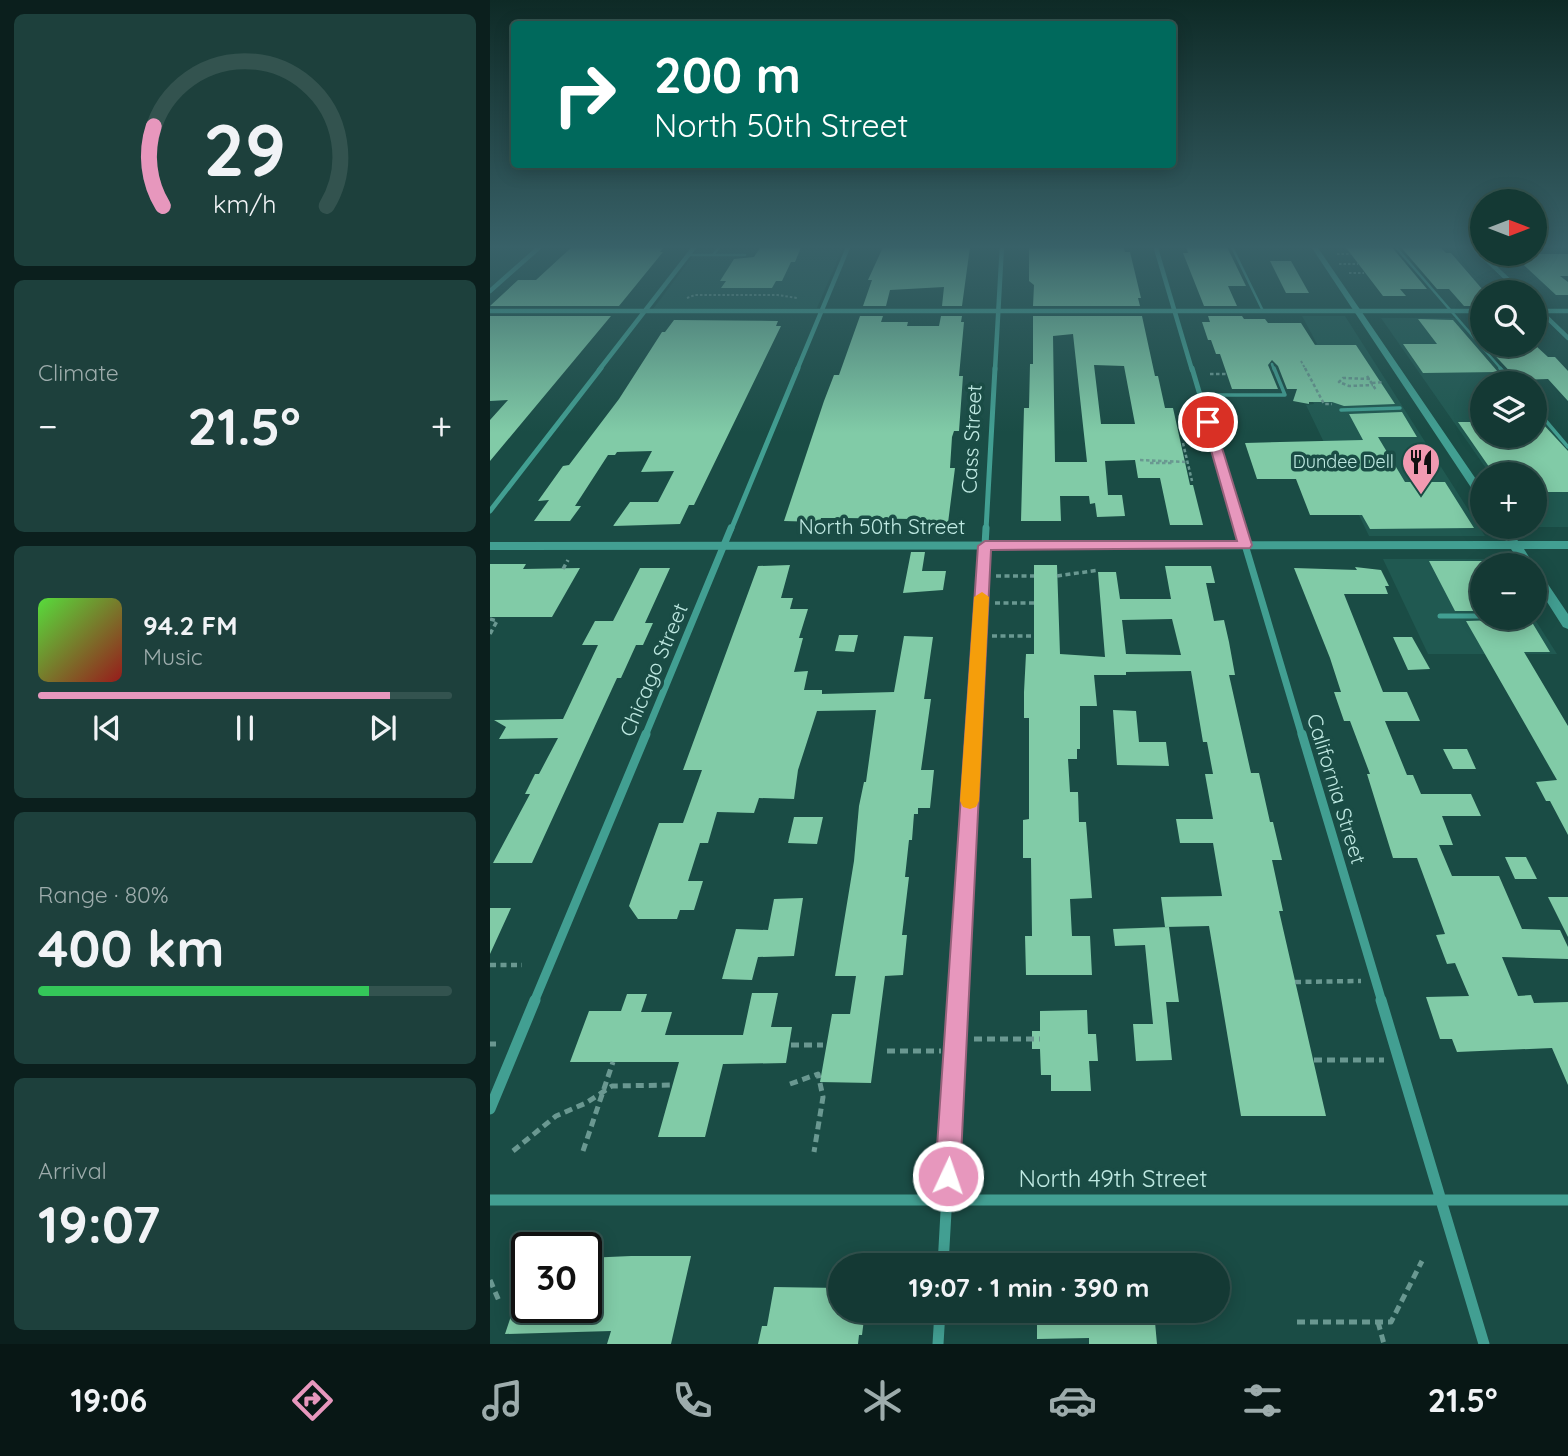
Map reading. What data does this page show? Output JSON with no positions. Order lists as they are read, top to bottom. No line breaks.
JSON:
{"streets":{"street":["Cass Street","North 50th Street","Chicago Street","California Street","North 49th Street"]},"crossings":[["Cass Street","North 50th Street"],["Cass Street","North 49th Street"],["North 50th Street","Chicago Street"],["North 50th Street","California Street"],["California Street","North 49th Street"]],"places":{"restaurant":["Dundee Dell"]},"north":"right","page":{"turn":["200 m","North 50th Street"],"map_buttons":["+","−"],"tile":["Climate",["Range · 80%","400 km"],["Arrival","19:07"]],"heat":["−","21.5°","+"],"song":["94.2 FM","Music"],"limit":"30","trip":"19:07 · 1 min · 390 m","tabs":["19:06","21.5°"],"gauge":["29","km/h"]}}
